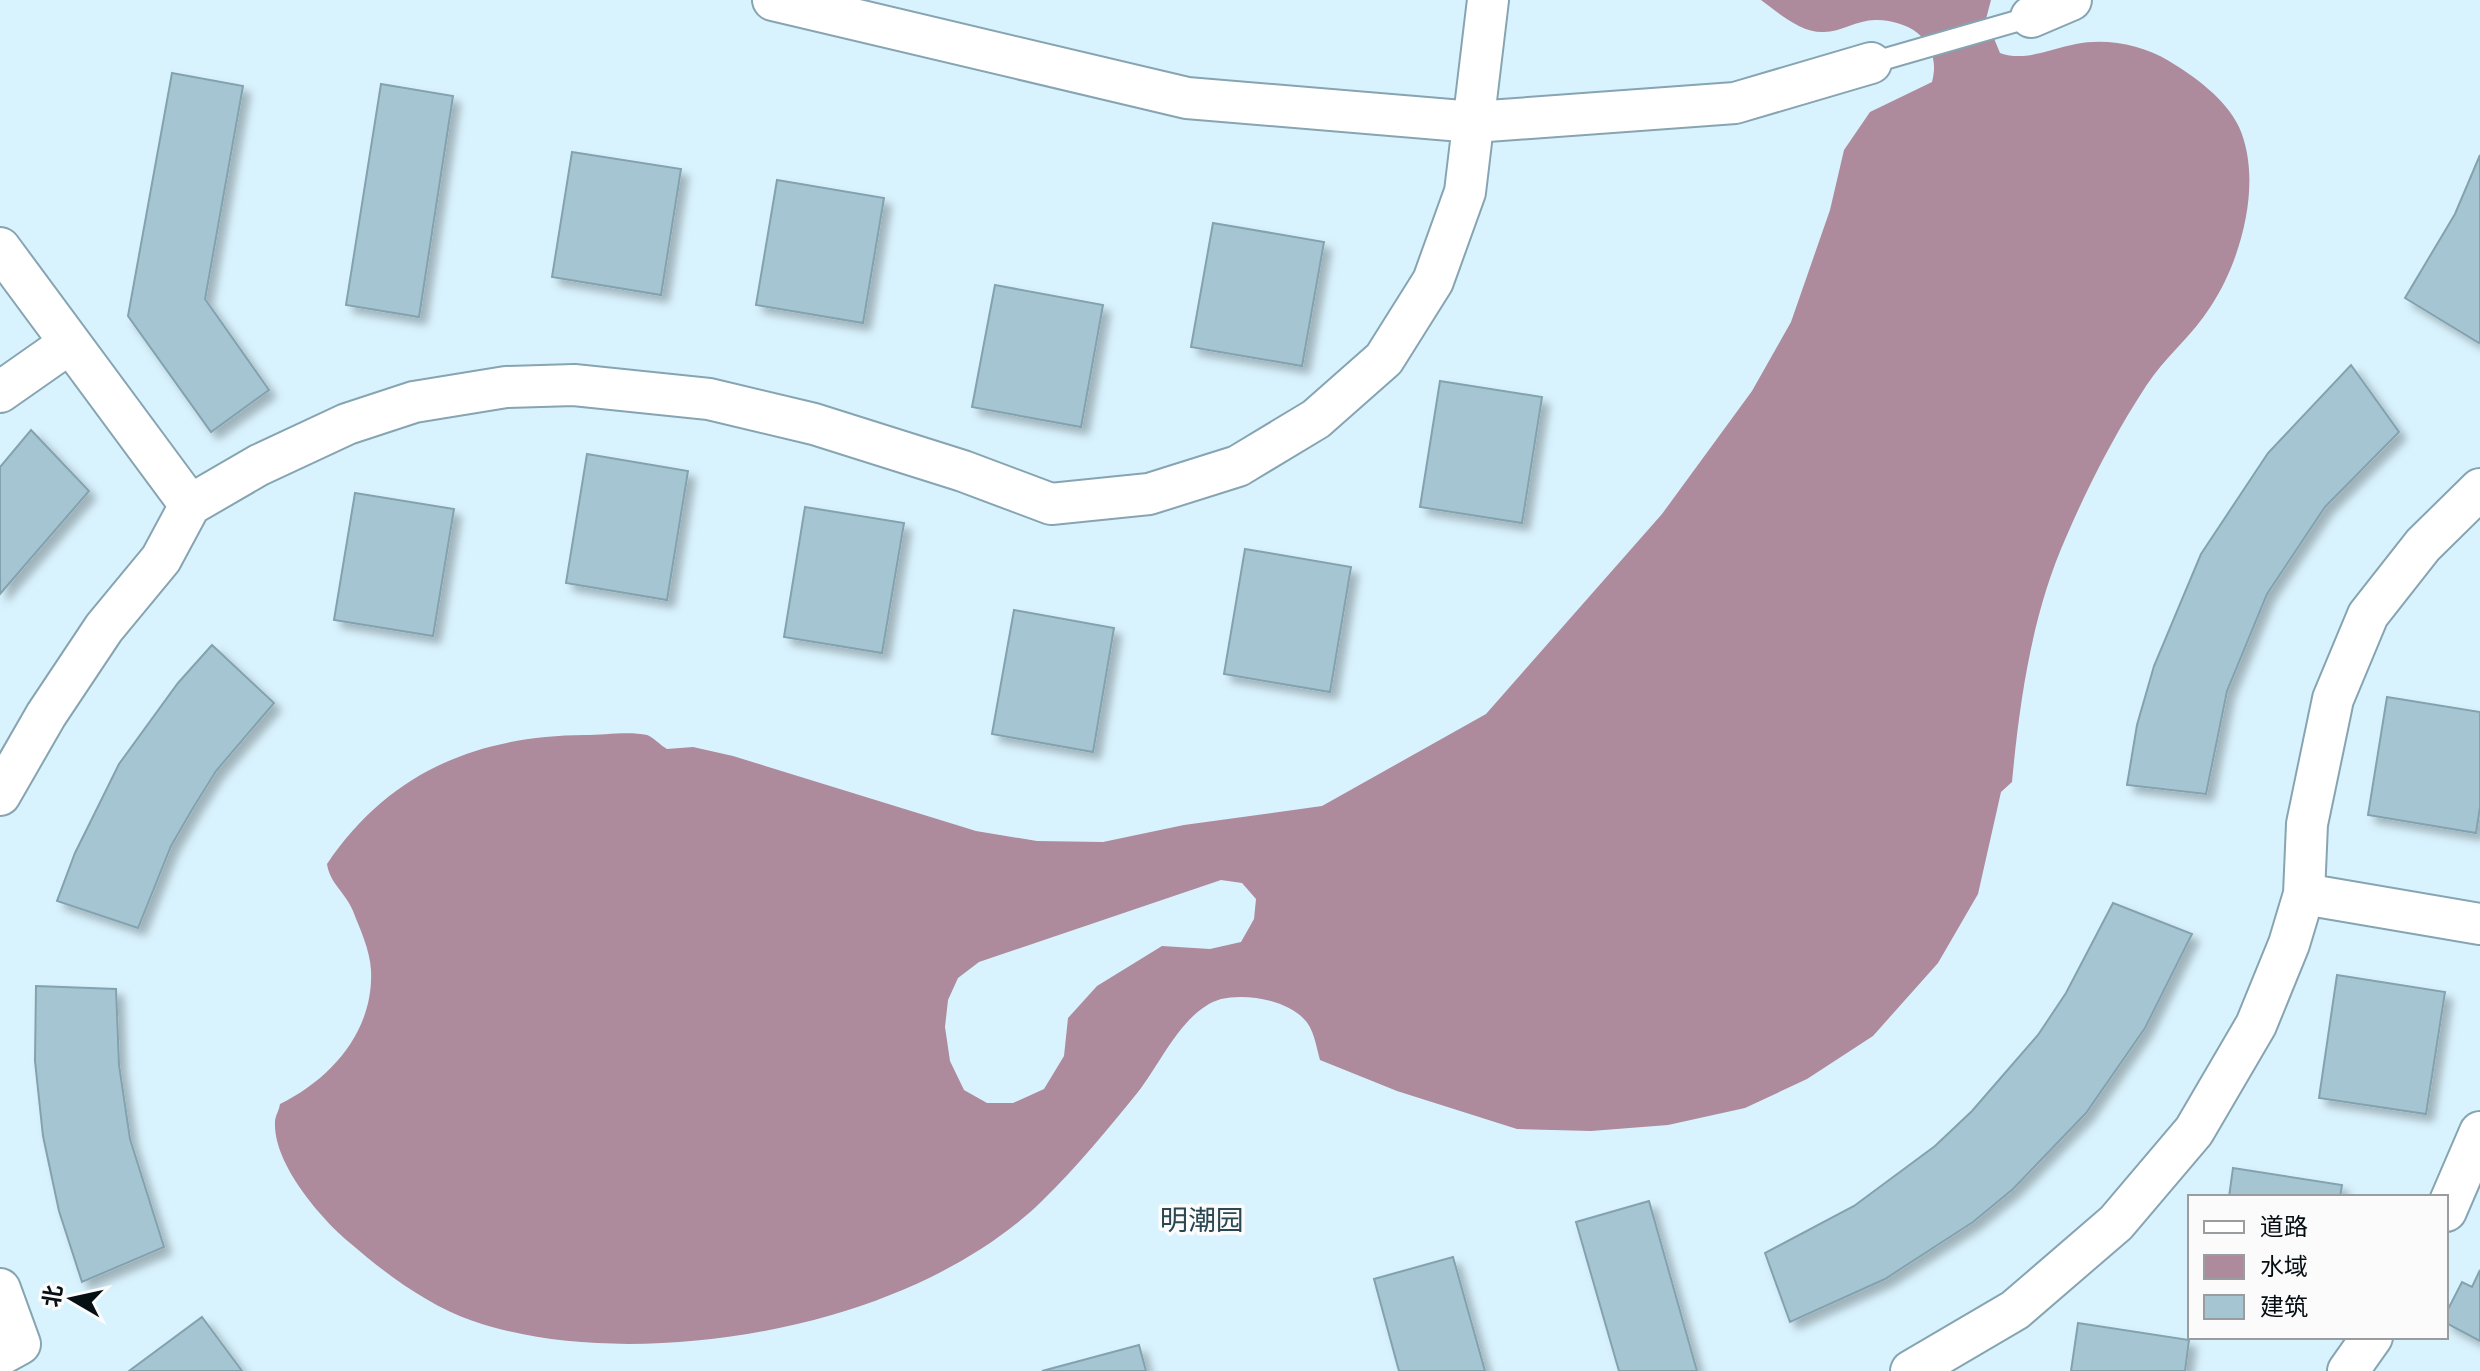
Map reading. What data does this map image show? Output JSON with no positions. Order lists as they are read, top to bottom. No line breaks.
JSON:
{"districts":["明潮园"],"legend":["道路","水域","建筑"],"north":"left"}
